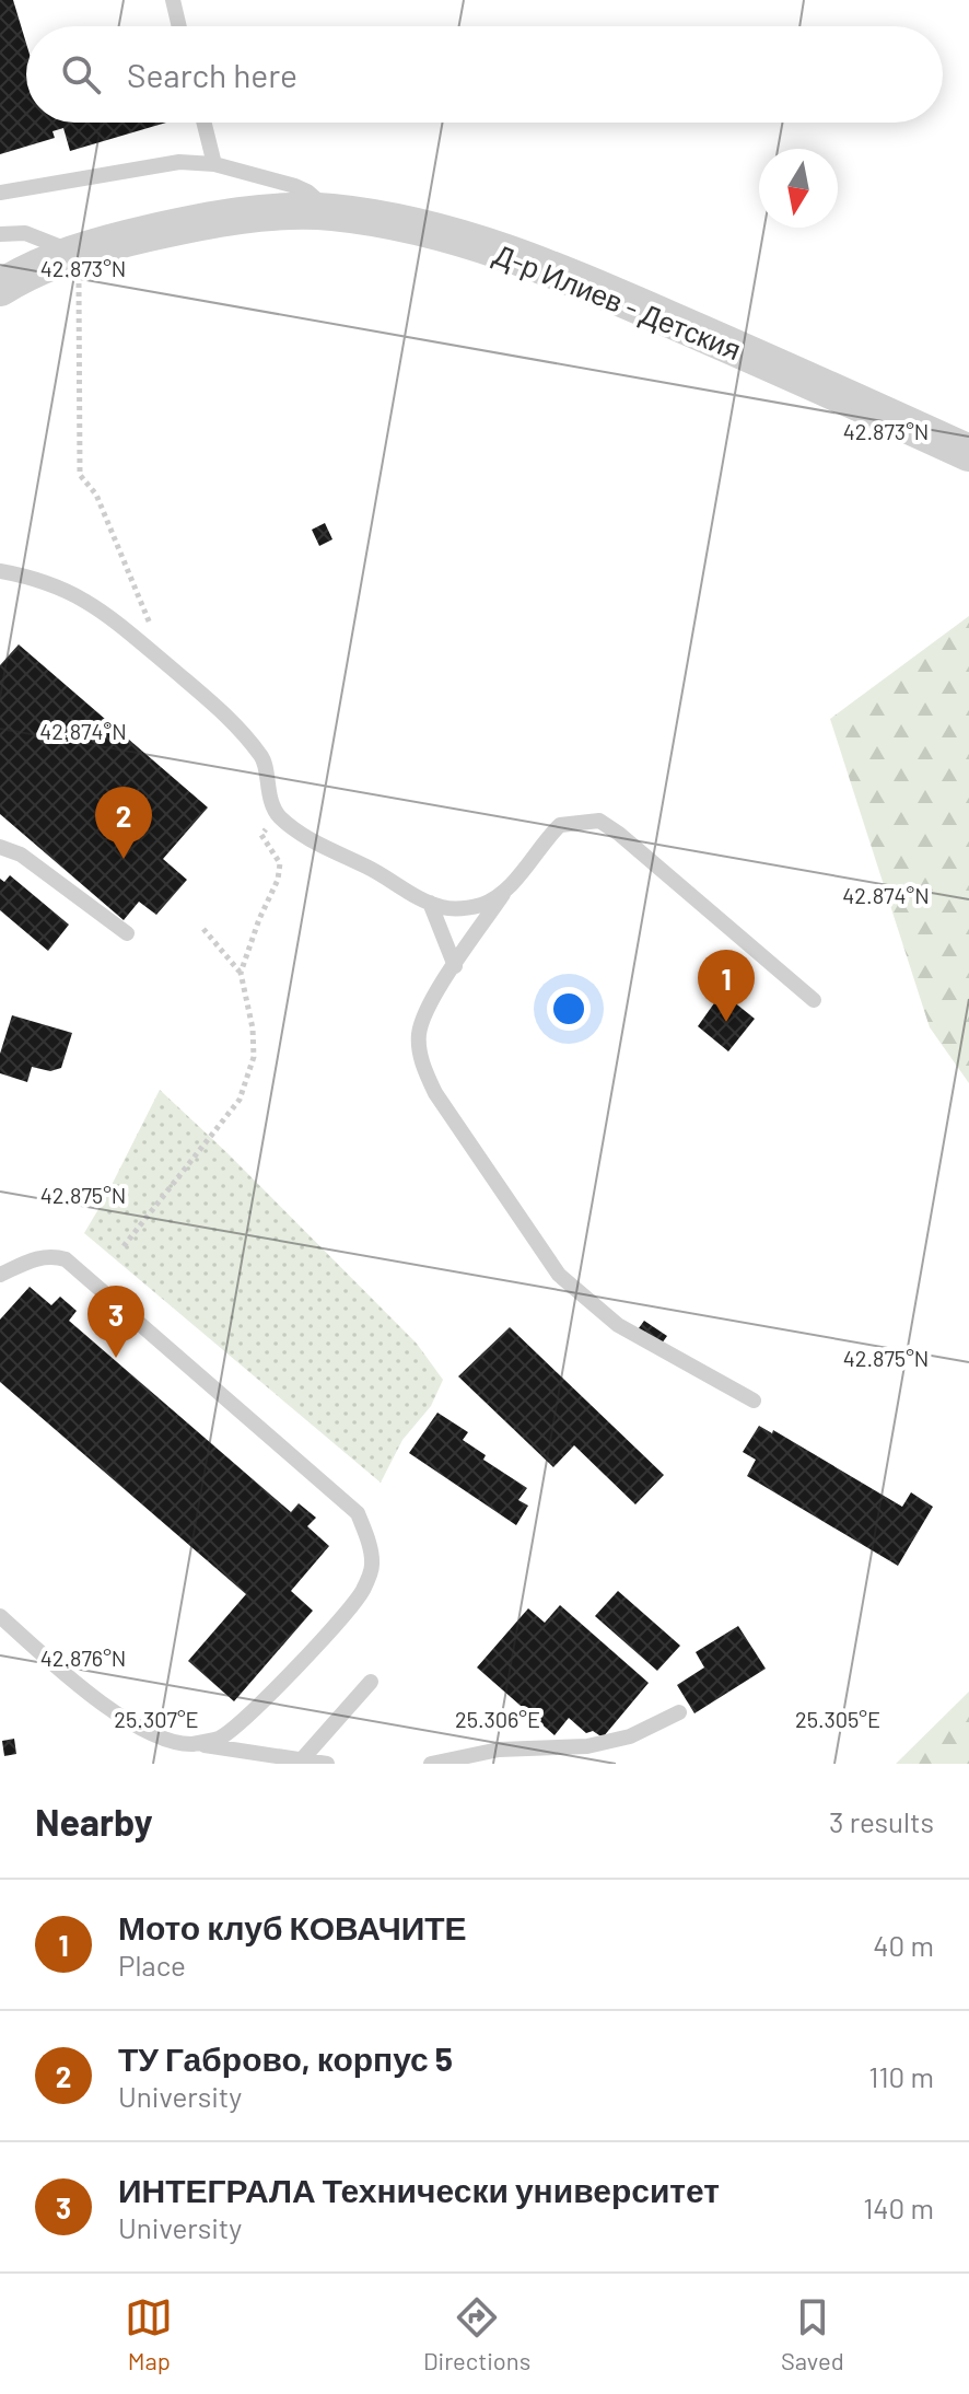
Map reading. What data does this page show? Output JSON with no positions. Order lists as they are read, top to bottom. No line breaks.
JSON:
{"streets":{"street":["Д-р Илиев - Детския"]},"north":"bottom","page":{"search":"Search here","pins":["2","1","3"],"heading":["Nearby","3 results"],"list":[{"mark":"1","name":"Мото клуб КОВАЧИТЕ","note":"Place","value":"40 m"},{"mark":"2","name":"ТУ Габрово, корпус 5","note":"University","value":"110 m"},{"mark":"3","name":"ИНТЕГРАЛА Технически университет","note":"University","value":"140 m"}],"nav":["Map","Directions","Saved"]},"coordinates":["42.873°N","42.874°N","42.875°N","42.876°N","25.307°E","25.306°E","25.305°E"]}
